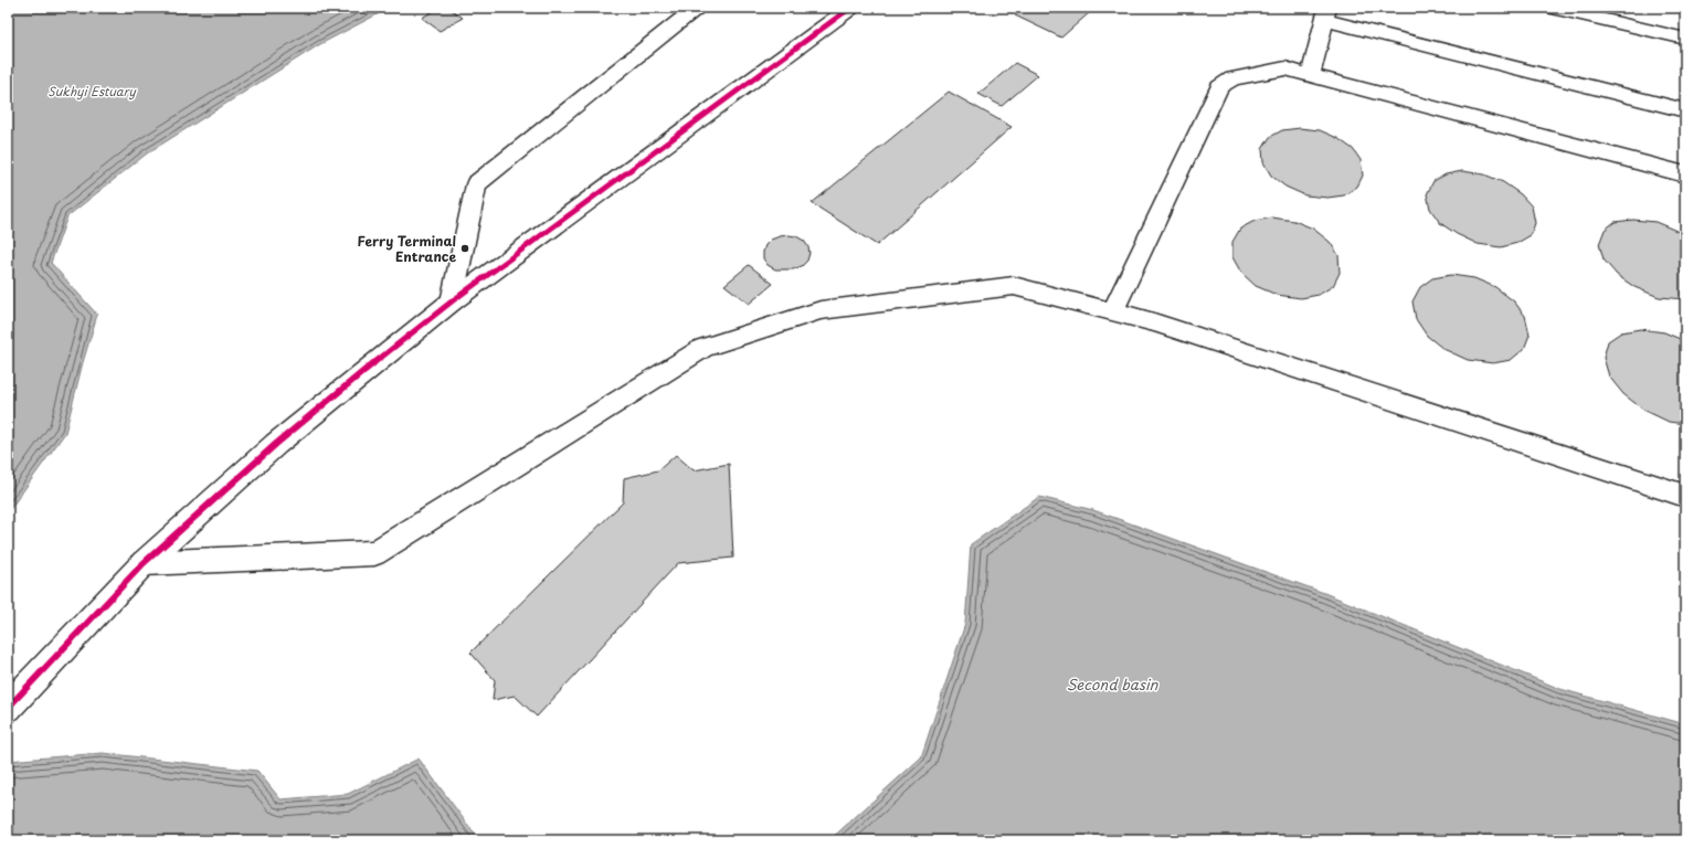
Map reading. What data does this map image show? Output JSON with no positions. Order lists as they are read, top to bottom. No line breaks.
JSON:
{"water":["Sukhyi Estuary","Second basin"],"places":["Ferry Terminal Entrance"]}
